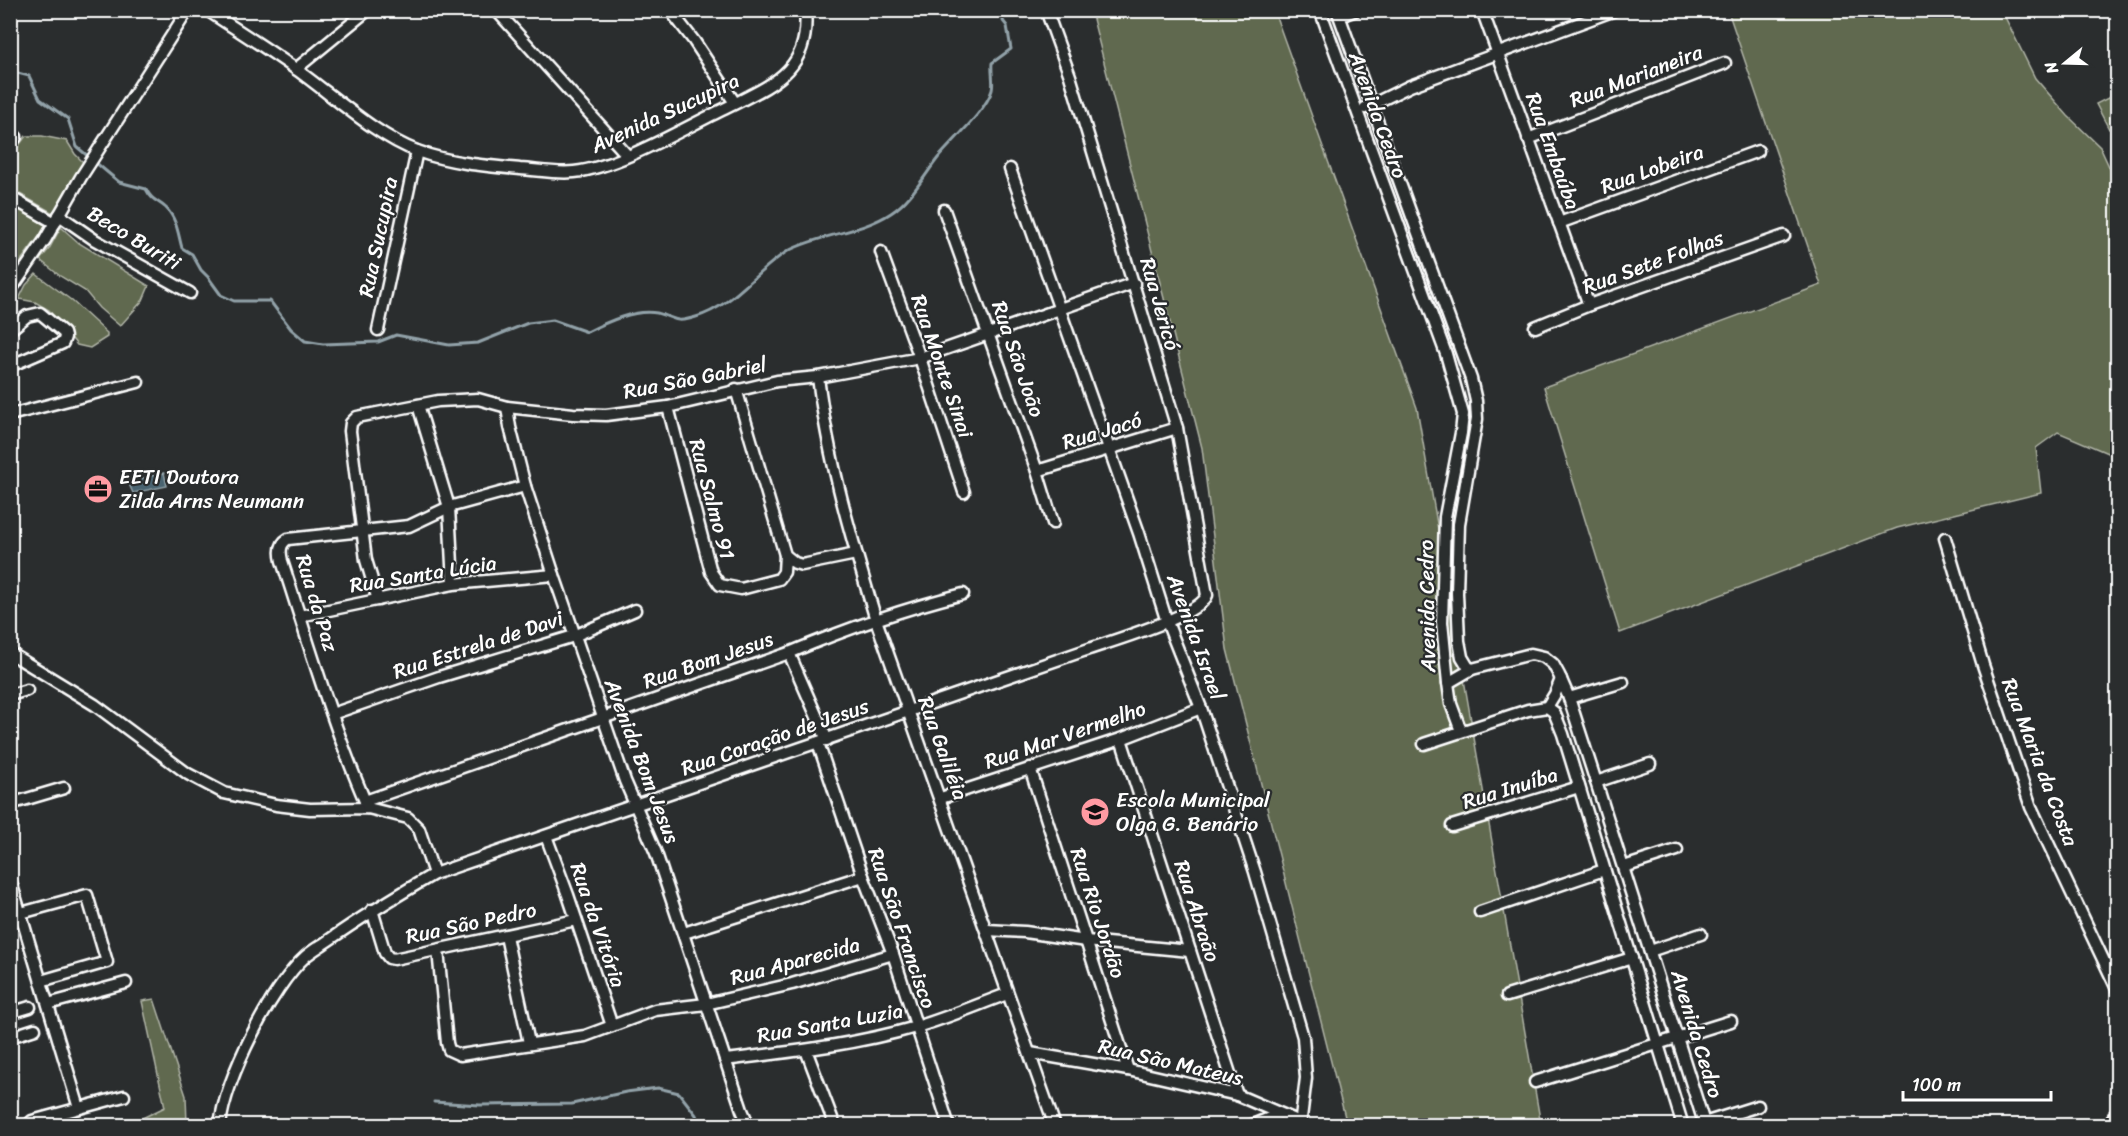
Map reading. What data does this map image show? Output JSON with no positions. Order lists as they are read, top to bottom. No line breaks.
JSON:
{"streets":{"street":["Rua Marianeira","Avenida Sucupira","Avenida Cedro","Rua Embaúba","Rua Lobeira","Rua Sucupira","Beco Buriti","Rua Sete Folhas","Rua Jericó","Rua São João","Rua Monte Sinai","Rua São Gabriel","Rua Jacó","Rua Salmo 91","Rua Santa Lúcia","Rua da Paz","Avenida Israel","Rua Estrela de Davi","Rua Bom Jesus","Rua Mar Vermelho","Rua Coração de Jesus","Rua Galiléia","Avenida Bom Jesus","Rua Maria da Costa","Rua Inuíba","Rua Abraão","Rua Rio Jordão","Rua São Pedro","Rua da Vitória","Rua São Francisco","Rua Aparecida","Rua Santa Luzia","Rua São Mateus"]},"crossings":[["Rua Marianeira","Rua Embaúba"],["Avenida Sucupira","Rua Sucupira"],["Avenida Cedro","Rua Inuíba"],["Rua Embaúba","Rua Lobeira"],["Rua Embaúba","Rua Sete Folhas"],["Rua Jericó","Rua São Gabriel"],["Rua Jericó","Rua Jacó"],["Rua Jericó","Rua Coração de Jesus"],["Rua São João","Rua São Gabriel"],["Rua São João","Rua Jacó"],["Rua Monte Sinai","Rua São Gabriel"],["Rua São Gabriel","Rua Salmo 91"],["Rua São Gabriel","Rua da Paz"],["Rua São Gabriel","Avenida Israel"],["Rua São Gabriel","Rua Galiléia"],["Rua São Gabriel","Avenida Bom Jesus"],["Rua Jacó","Avenida Israel"],["Rua Santa Lúcia","Rua da Paz"],["Rua Santa Lúcia","Avenida Bom Jesus"],["Rua da Paz","Rua Estrela de Davi"],["Rua da Paz","Rua Bom Jesus"],["Rua da Paz","Avenida Bom Jesus"],["Avenida Israel","Rua Mar Vermelho"],["Avenida Israel","Rua Coração de Jesus"],["Avenida Israel","Rua São Mateus"],["Rua Estrela de Davi","Avenida Bom Jesus"],["Rua Bom Jesus","Rua Galiléia"],["Rua Bom Jesus","Avenida Bom Jesus"],["Rua Bom Jesus","Rua São Francisco"],["Rua Mar Vermelho","Rua Galiléia"],["Rua Mar Vermelho","Rua Abraão"],["Rua Mar Vermelho","Rua Rio Jordão"],["Rua Coração de Jesus","Rua Galiléia"],["Rua Coração de Jesus","Avenida Bom Jesus"],["Rua Coração de Jesus","Rua São Pedro"],["Rua Coração de Jesus","Rua da Vitória"],["Rua Coração de Jesus","Rua São Francisco"],["Rua Galiléia","Rua Santa Luzia"],["Rua Galiléia","Rua São Mateus"],["Avenida Bom Jesus","Rua Aparecida"],["Avenida Bom Jesus","Rua Santa Luzia"],["Rua Abraão","Rua São Mateus"],["Rua Rio Jordão","Rua São Mateus"],["Rua São Pedro","Rua da Vitória"],["Rua São Pedro","Rua Aparecida"],["Rua da Vitória","Rua Aparecida"],["Rua São Francisco","Rua Aparecida"],["Rua São Francisco","Rua Santa Luzia"]],"places":{"office":["EETI Doutora Zilda Arns Neumann"],"school or university":["Escola Municipal Olga G. Benário"]},"scale_bar":"100 m","north":"left"}
